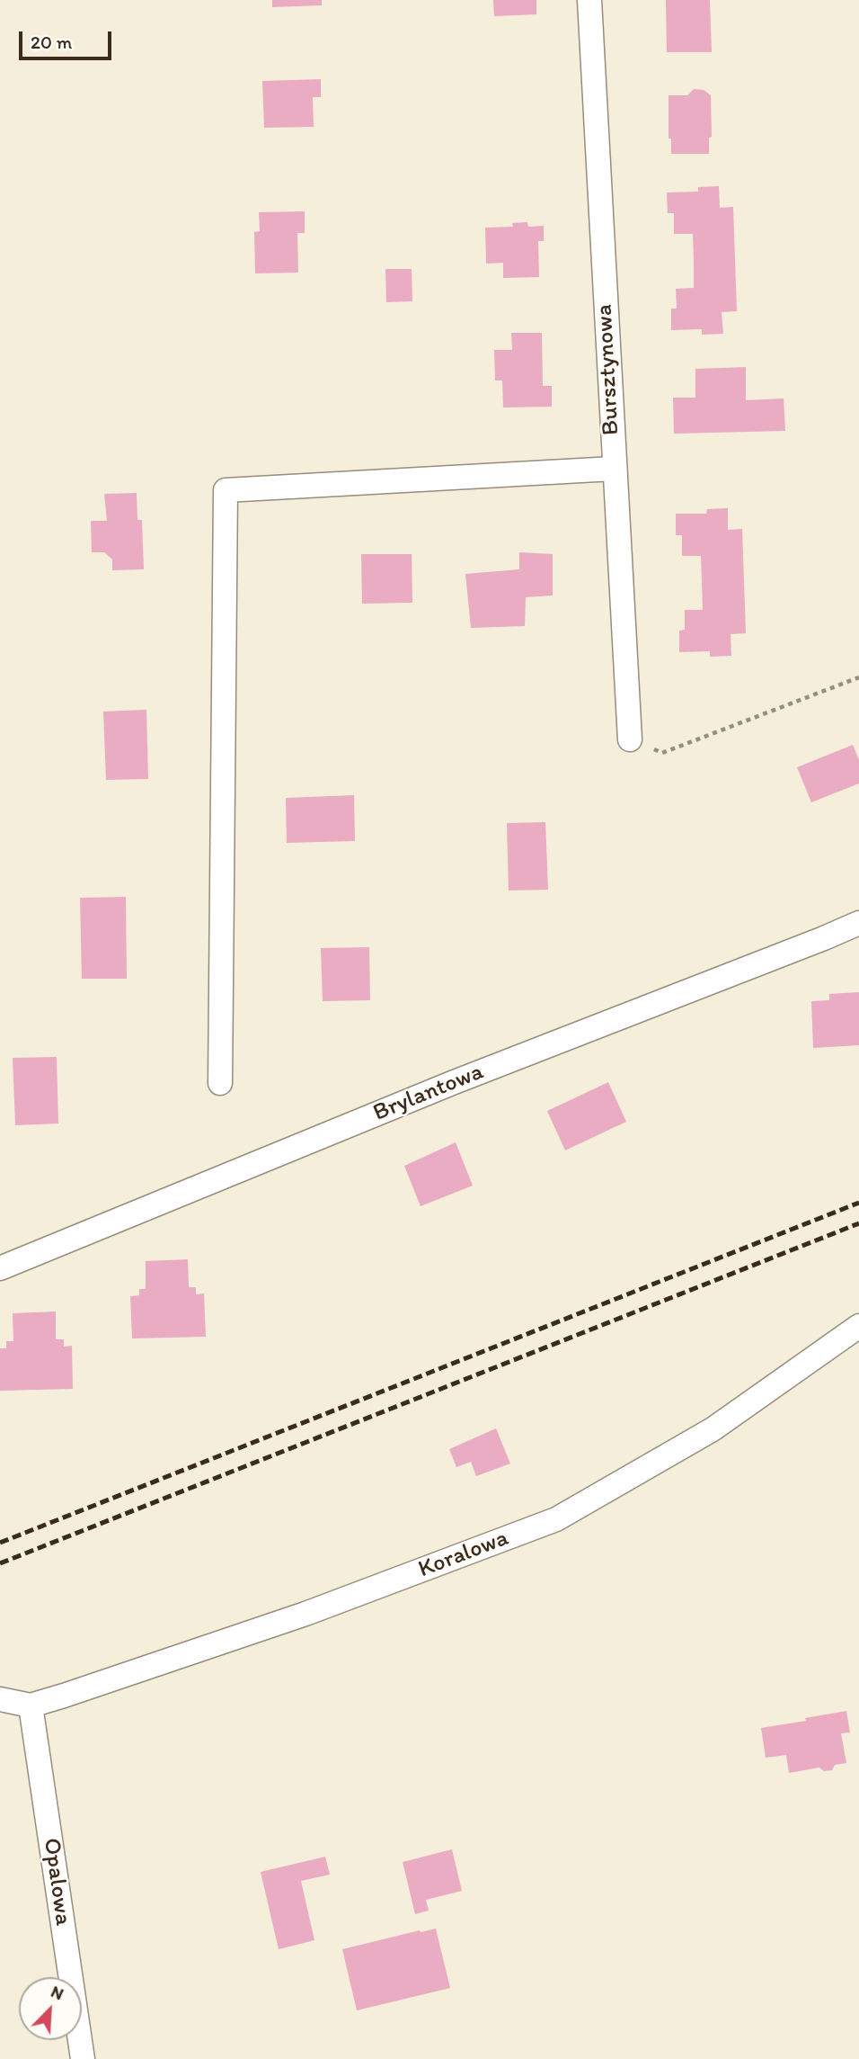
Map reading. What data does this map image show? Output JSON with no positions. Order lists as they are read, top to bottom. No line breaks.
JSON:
{"streets":{"street":["Bursztynowa","Brylantowa","Koralowa","Opalowa"]},"crossings":[["Koralowa","Opalowa"]],"scale_bar":"20 m","north":"top right"}
